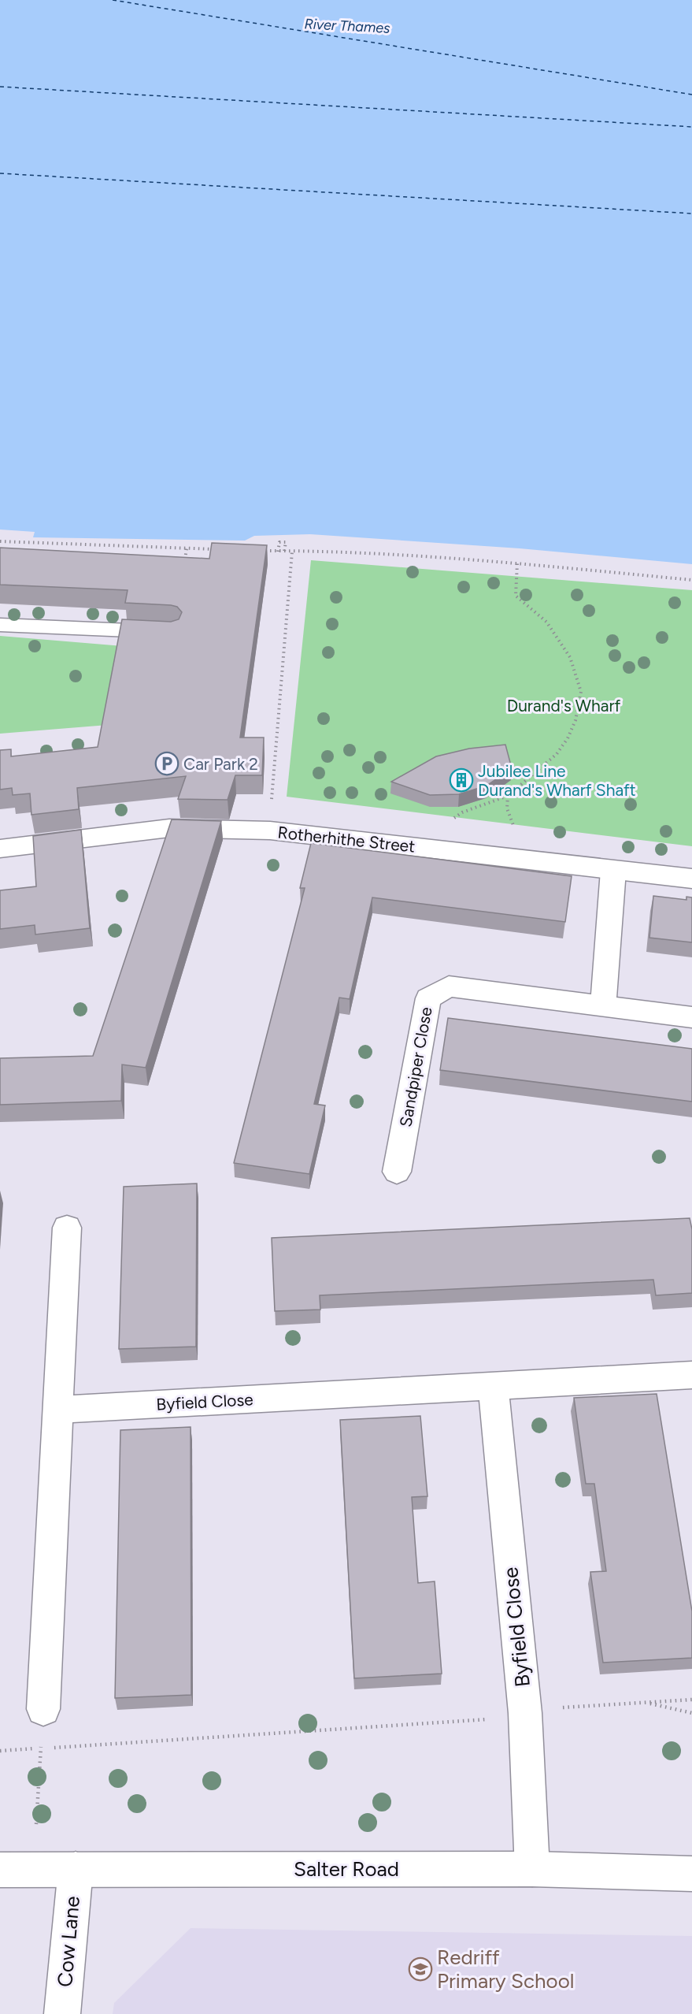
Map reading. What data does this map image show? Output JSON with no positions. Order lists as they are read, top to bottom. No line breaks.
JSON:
{"streets":{"street":["Rotherhithe Street","Sandpiper Close","Byfield Close","Salter Road","Cow Lane"]},"crossings":[["Byfield Close","Salter Road"],["Salter Road","Cow Lane"]],"water":["River Thames"],"parks":["Durand's Wharf"],"places":{"parking":["Car Park 2"],"building":["Jubilee Line Durand's Wharf Shaft"],"school or university":["Redriff Primary School"]}}
